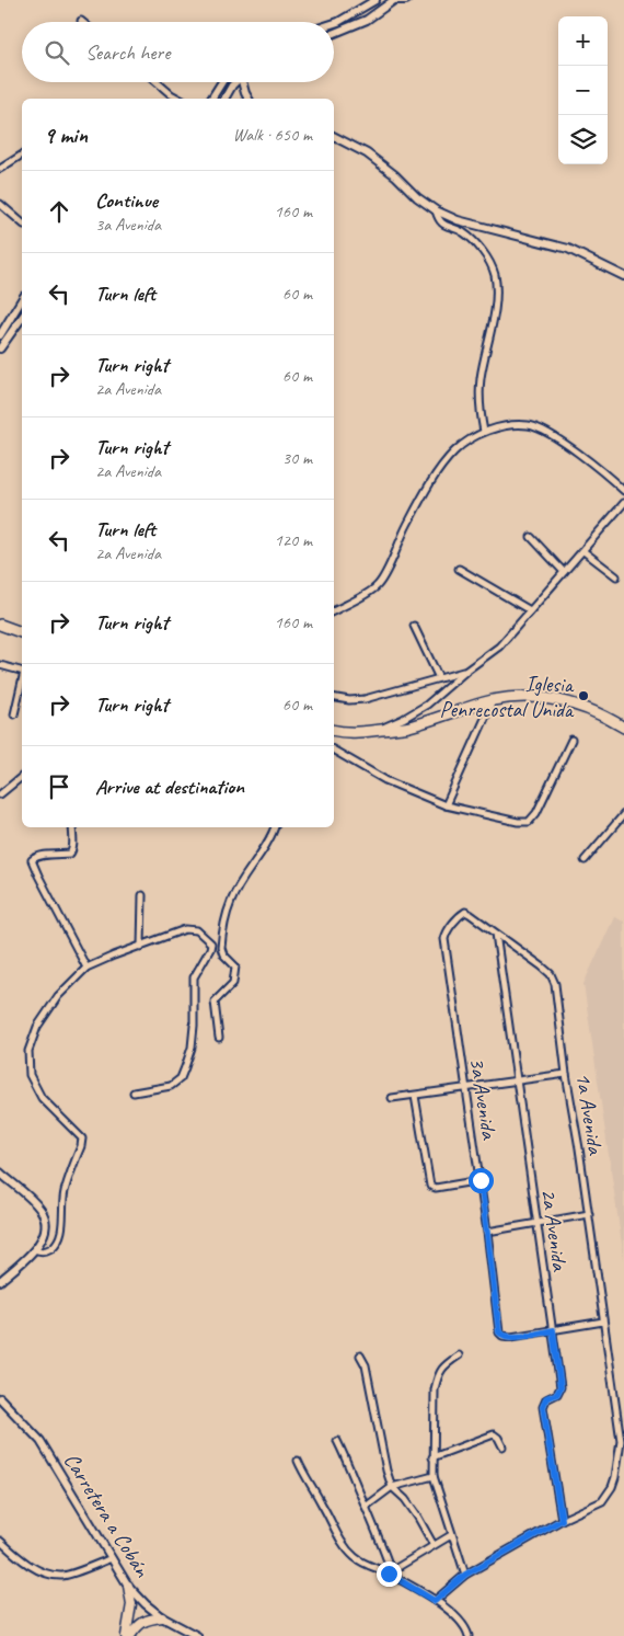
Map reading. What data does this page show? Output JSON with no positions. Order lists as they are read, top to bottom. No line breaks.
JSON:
{"streets":{"street":["3a Avenida","1a Avenida","2a Avenida","Carretera a Cobán"]},"crossings":[["3a Avenida","1a Avenida"],["3a Avenida","2a Avenida"],["1a Avenida","2a Avenida"]],"places":["Iglesia Penrecostal Unida"],"page":{"map_buttons":["+","−"],"search":"Search here","heading":["9 min","Walk · 650 m"],"list":[["Continue","3a Avenida","160 m"],["Turn left","60 m"],["Turn right","2a Avenida","60 m"],["Turn right","2a Avenida","30 m"],["Turn left","2a Avenida","120 m"],["Turn right","160 m"],["Turn right","60 m"],"Arrive at destination"]}}
